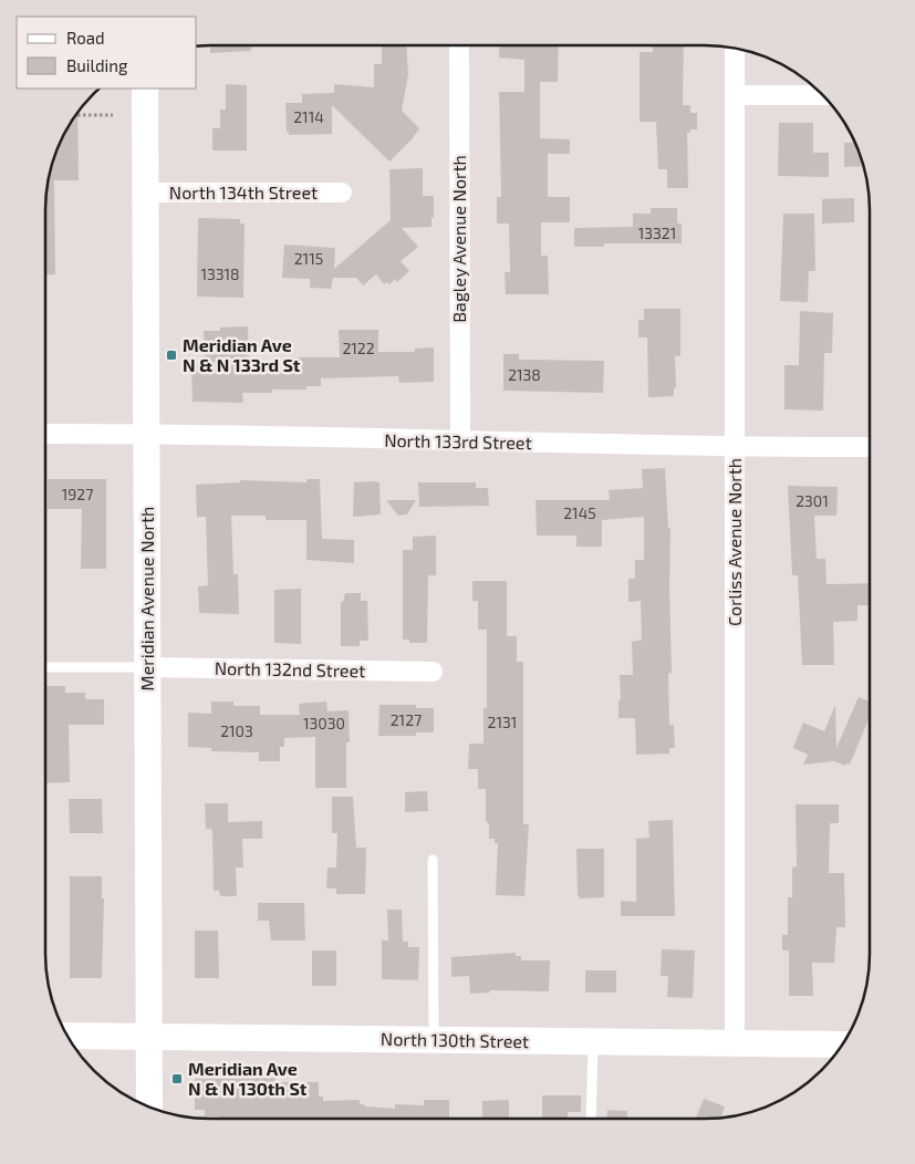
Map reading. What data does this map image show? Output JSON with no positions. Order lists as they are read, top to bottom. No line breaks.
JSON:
{"streets":{"street":["North 134th Street","Bagley Avenue North","North 133rd Street","Corliss Avenue North","Meridian Avenue North","North 132nd Street","North 130th Street"]},"crossings":[["North 134th Street","Meridian Avenue North"],["Bagley Avenue North","North 133rd Street"],["North 133rd Street","Corliss Avenue North"],["North 133rd Street","Meridian Avenue North"],["Corliss Avenue North","North 130th Street"],["Meridian Avenue North","North 132nd Street"],["Meridian Avenue North","North 130th Street"]],"places":{"transit":["Meridian Ave N & N 133rd St","Meridian Ave N & N 130th St"]},"house_numbers":["2114","13321","2115","13318","2122","2138","1927","2301","2145","2127","2131","13030","2103"],"legend":["Road","Building"]}
